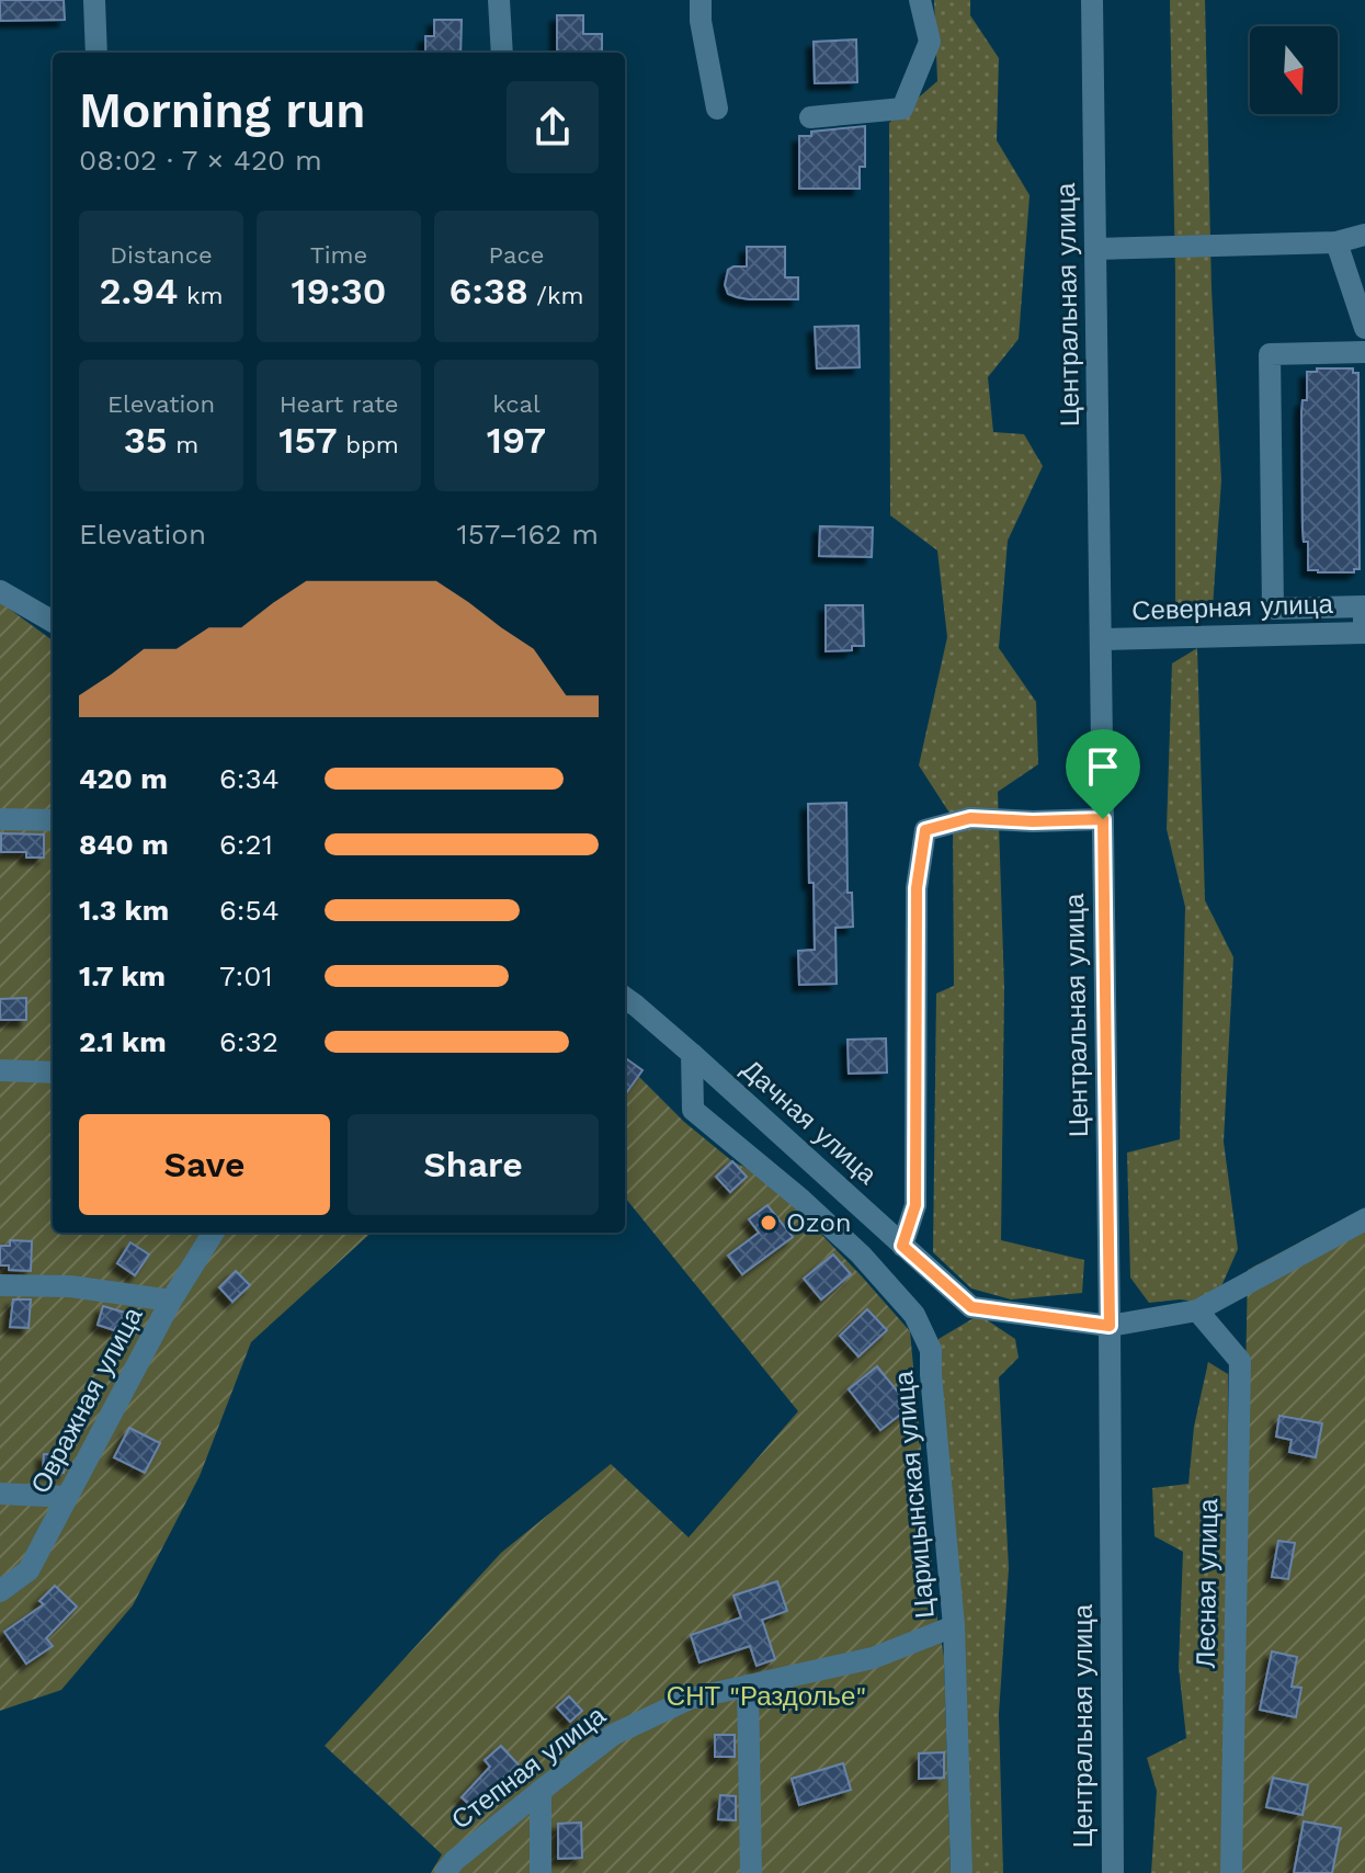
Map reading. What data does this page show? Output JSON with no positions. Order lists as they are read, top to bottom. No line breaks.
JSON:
{"streets":{"street":["Центральная улица","Северная улица","Дачная улица","Овражная улица","Царицынская улица","Лесная улица","Степная улица"]},"crossings":[["Центральная улица","Северная улица"],["Центральная улица","Дачная улица"],["Дачная улица","Царицынская улица"],["Дачная улица","Лесная улица"],["Царицынская улица","Степная улица"]],"parks":["СНТ \"Раздолье\""],"places":["Ozon"],"north":"bottom","page":{"heading":["Morning run","08:02 · 7 × 420 m"],"stats":[["Distance","2.94 km"],["Time","19:30"],["Pace","6:38 /km"],["Elevation","35 m"],["Heart rate","157 bpm"],["kcal","197"]],"chart":["Elevation","157–162 m"],"list":[{"name":"420 m","note":"6:34"},{"name":"840 m","note":"6:21"},{"name":"1.3 km","note":"6:54"},{"name":"1.7 km","note":"7:01"},{"name":"2.1 km","note":"6:32"}],"buttons":["Save","Share"]}}
